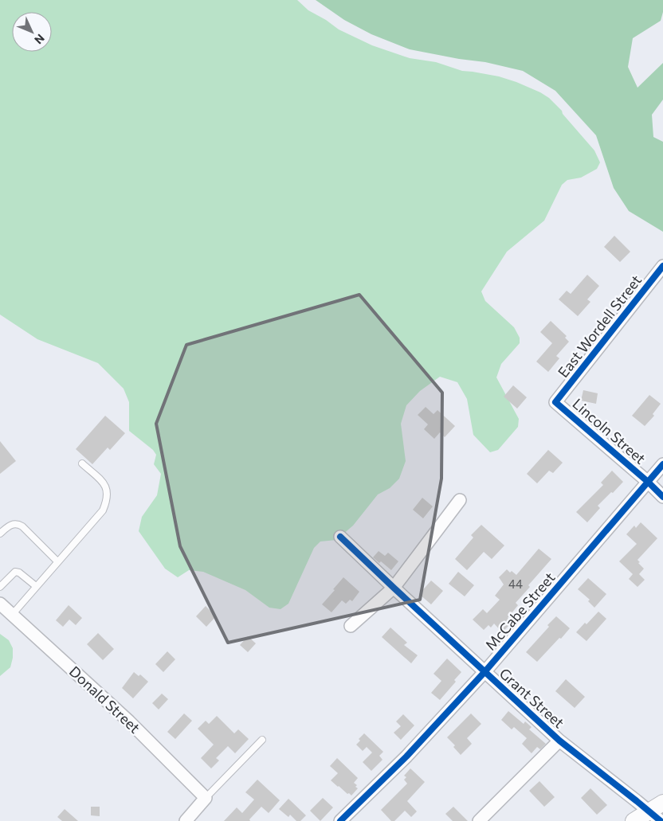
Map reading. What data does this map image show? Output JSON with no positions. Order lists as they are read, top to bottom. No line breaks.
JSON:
{"streets":{"street":["East Wordell Street","Lincoln Street","McCabe Street","Grant Street","Donald Street"]},"crossings":[["East Wordell Street","Lincoln Street"],["Lincoln Street","McCabe Street"],["McCabe Street","Grant Street"]],"house_numbers":["44"],"north":"bottom right"}
